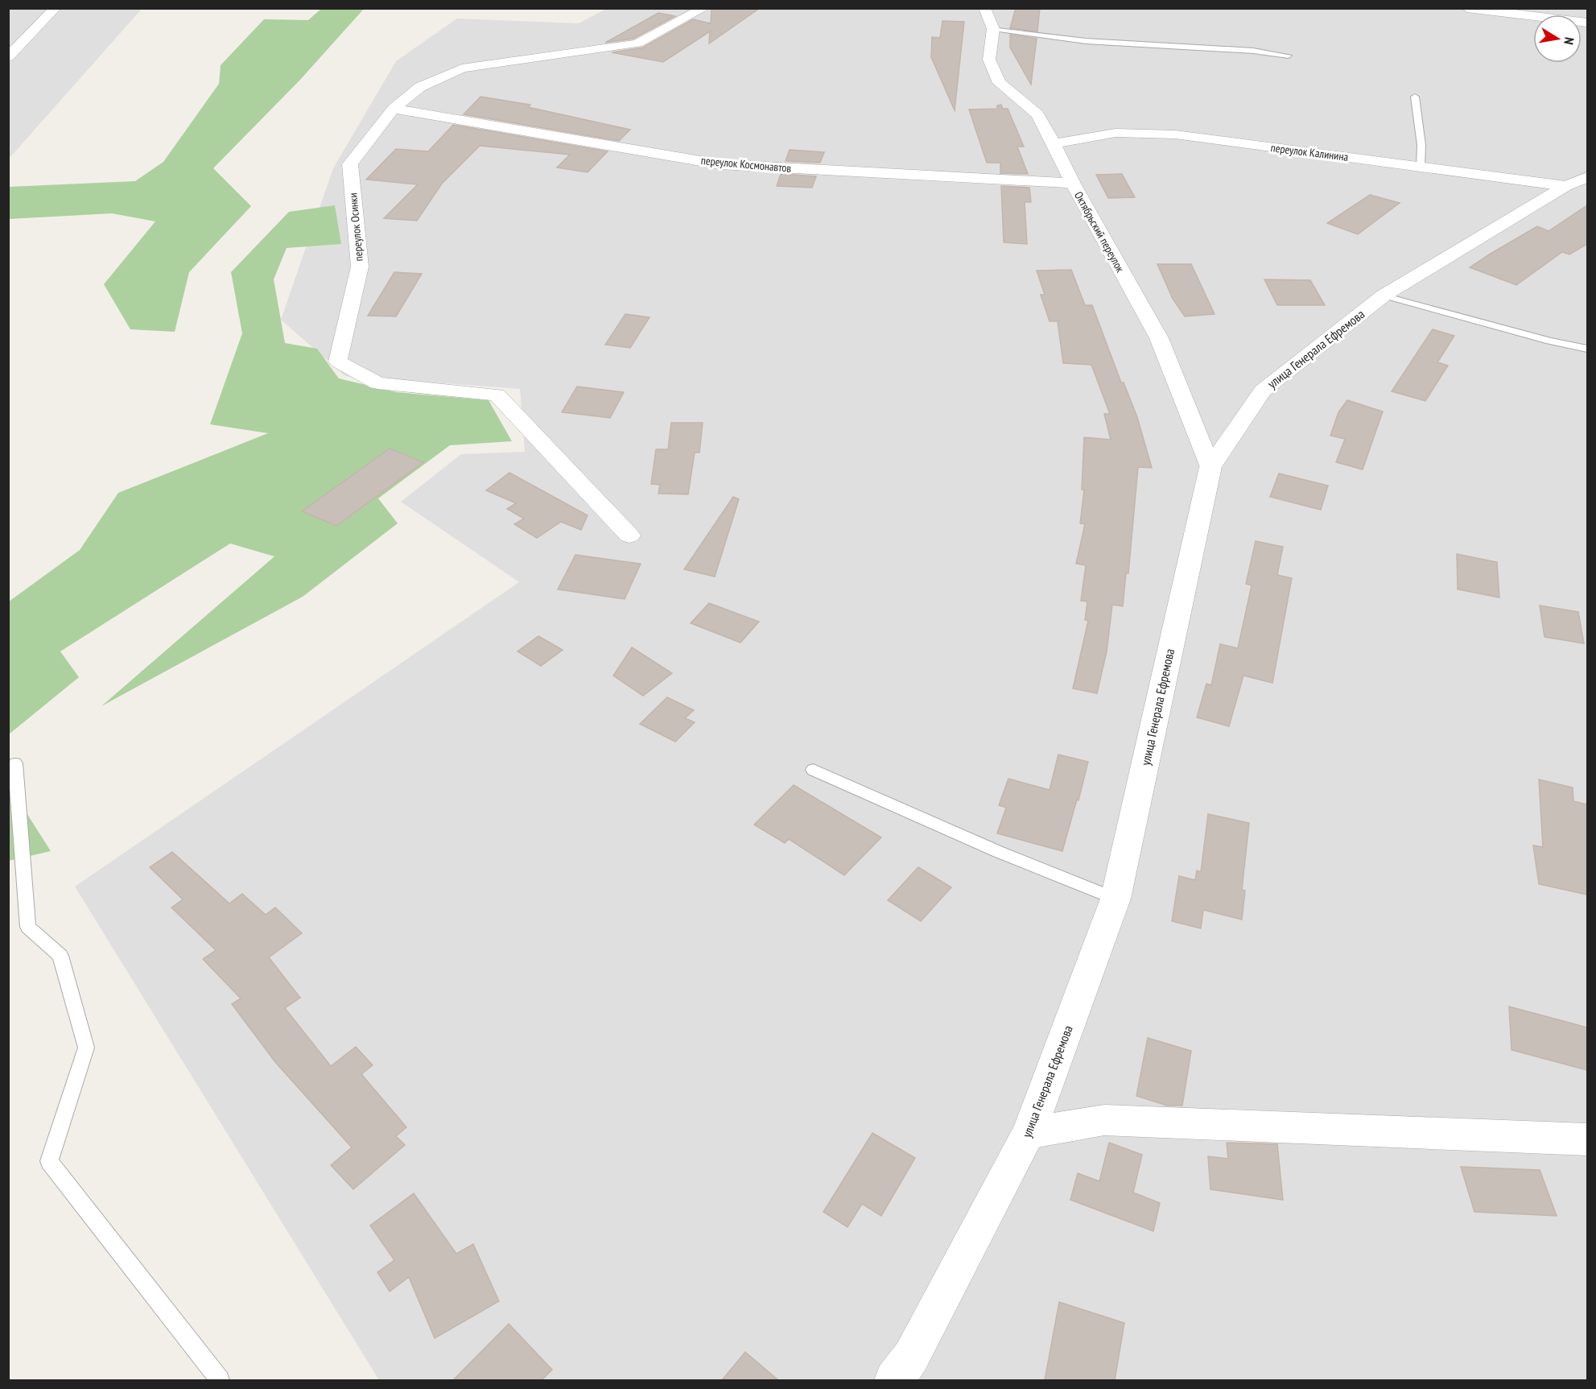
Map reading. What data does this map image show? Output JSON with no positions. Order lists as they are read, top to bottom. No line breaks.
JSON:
{"streets":{"street":["переулок Калинина","переулок Космонавтов","переулок Осинки","Октябрьский переулок","улица Генерала Ефремова"]},"crossings":[["переулок Калинина","Октябрьский переулок"],["переулок Калинина","улица Генерала Ефремова"],["переулок Космонавтов","переулок Осинки"],["переулок Космонавтов","Октябрьский переулок"],["Октябрьский переулок","улица Генерала Ефремова"]],"north":"right"}
